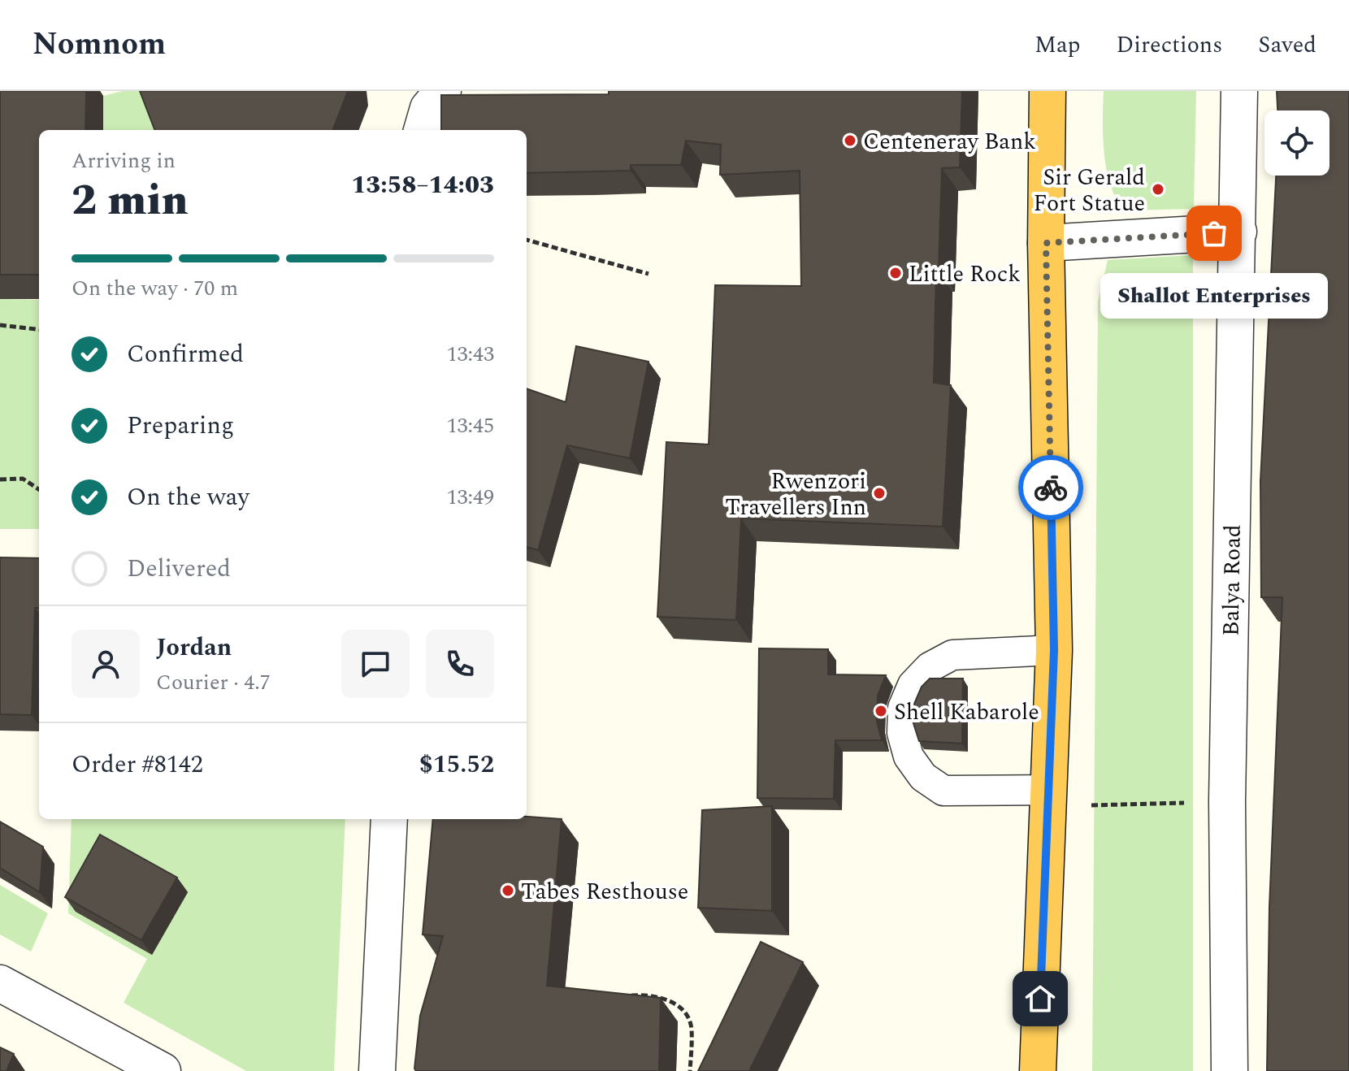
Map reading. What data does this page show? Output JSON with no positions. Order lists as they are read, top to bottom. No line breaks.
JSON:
{"streets":{"street":["Balya Road"]},"places":["Centeneray Bank","Sir Gerald Fort Statue","Shallot Enterprises","Little Rock","Rwenzori Travellers Inn","Shell Kabarole","Tabes Resthouse"],"page":{"header":"Nomnom","nav":["Map","Directions","Saved"],"heading":["2 min","Arriving in","13:58–14:03"],"panel":["Jordan","Courier · 4.7","Order #8142","$15.52"],"bar":"On the way · 70 m","bubble":"Shallot Enterprises","list":[["Confirmed","13:43"],["Preparing","13:45"],["On the way","13:49"],"Delivered"]}}
